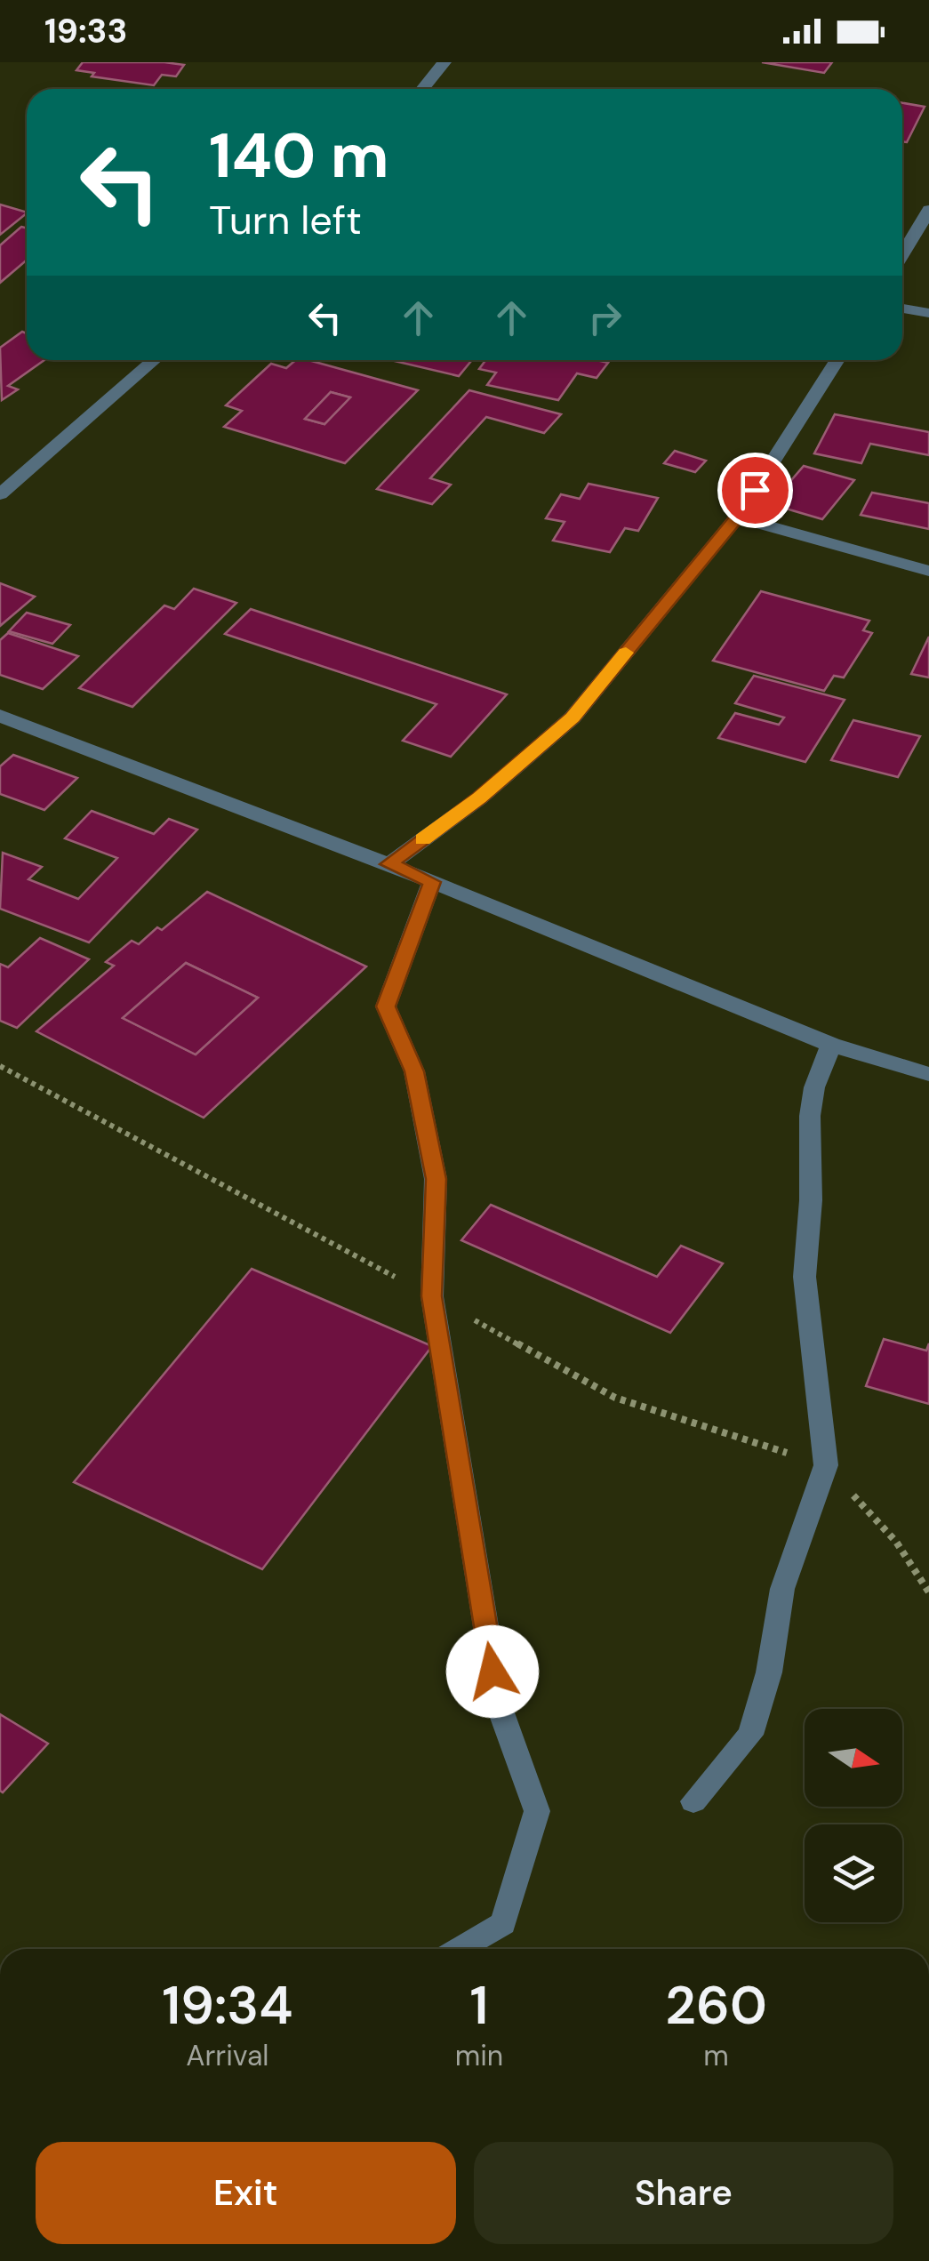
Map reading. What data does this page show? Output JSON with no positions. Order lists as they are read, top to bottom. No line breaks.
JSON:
{"north":"right","page":{"status":"19:33","turn":["140 m","Turn left"],"eta":["19:34","Arrival","1","min","260","m"],"buttons":["Exit","Share"]}}
